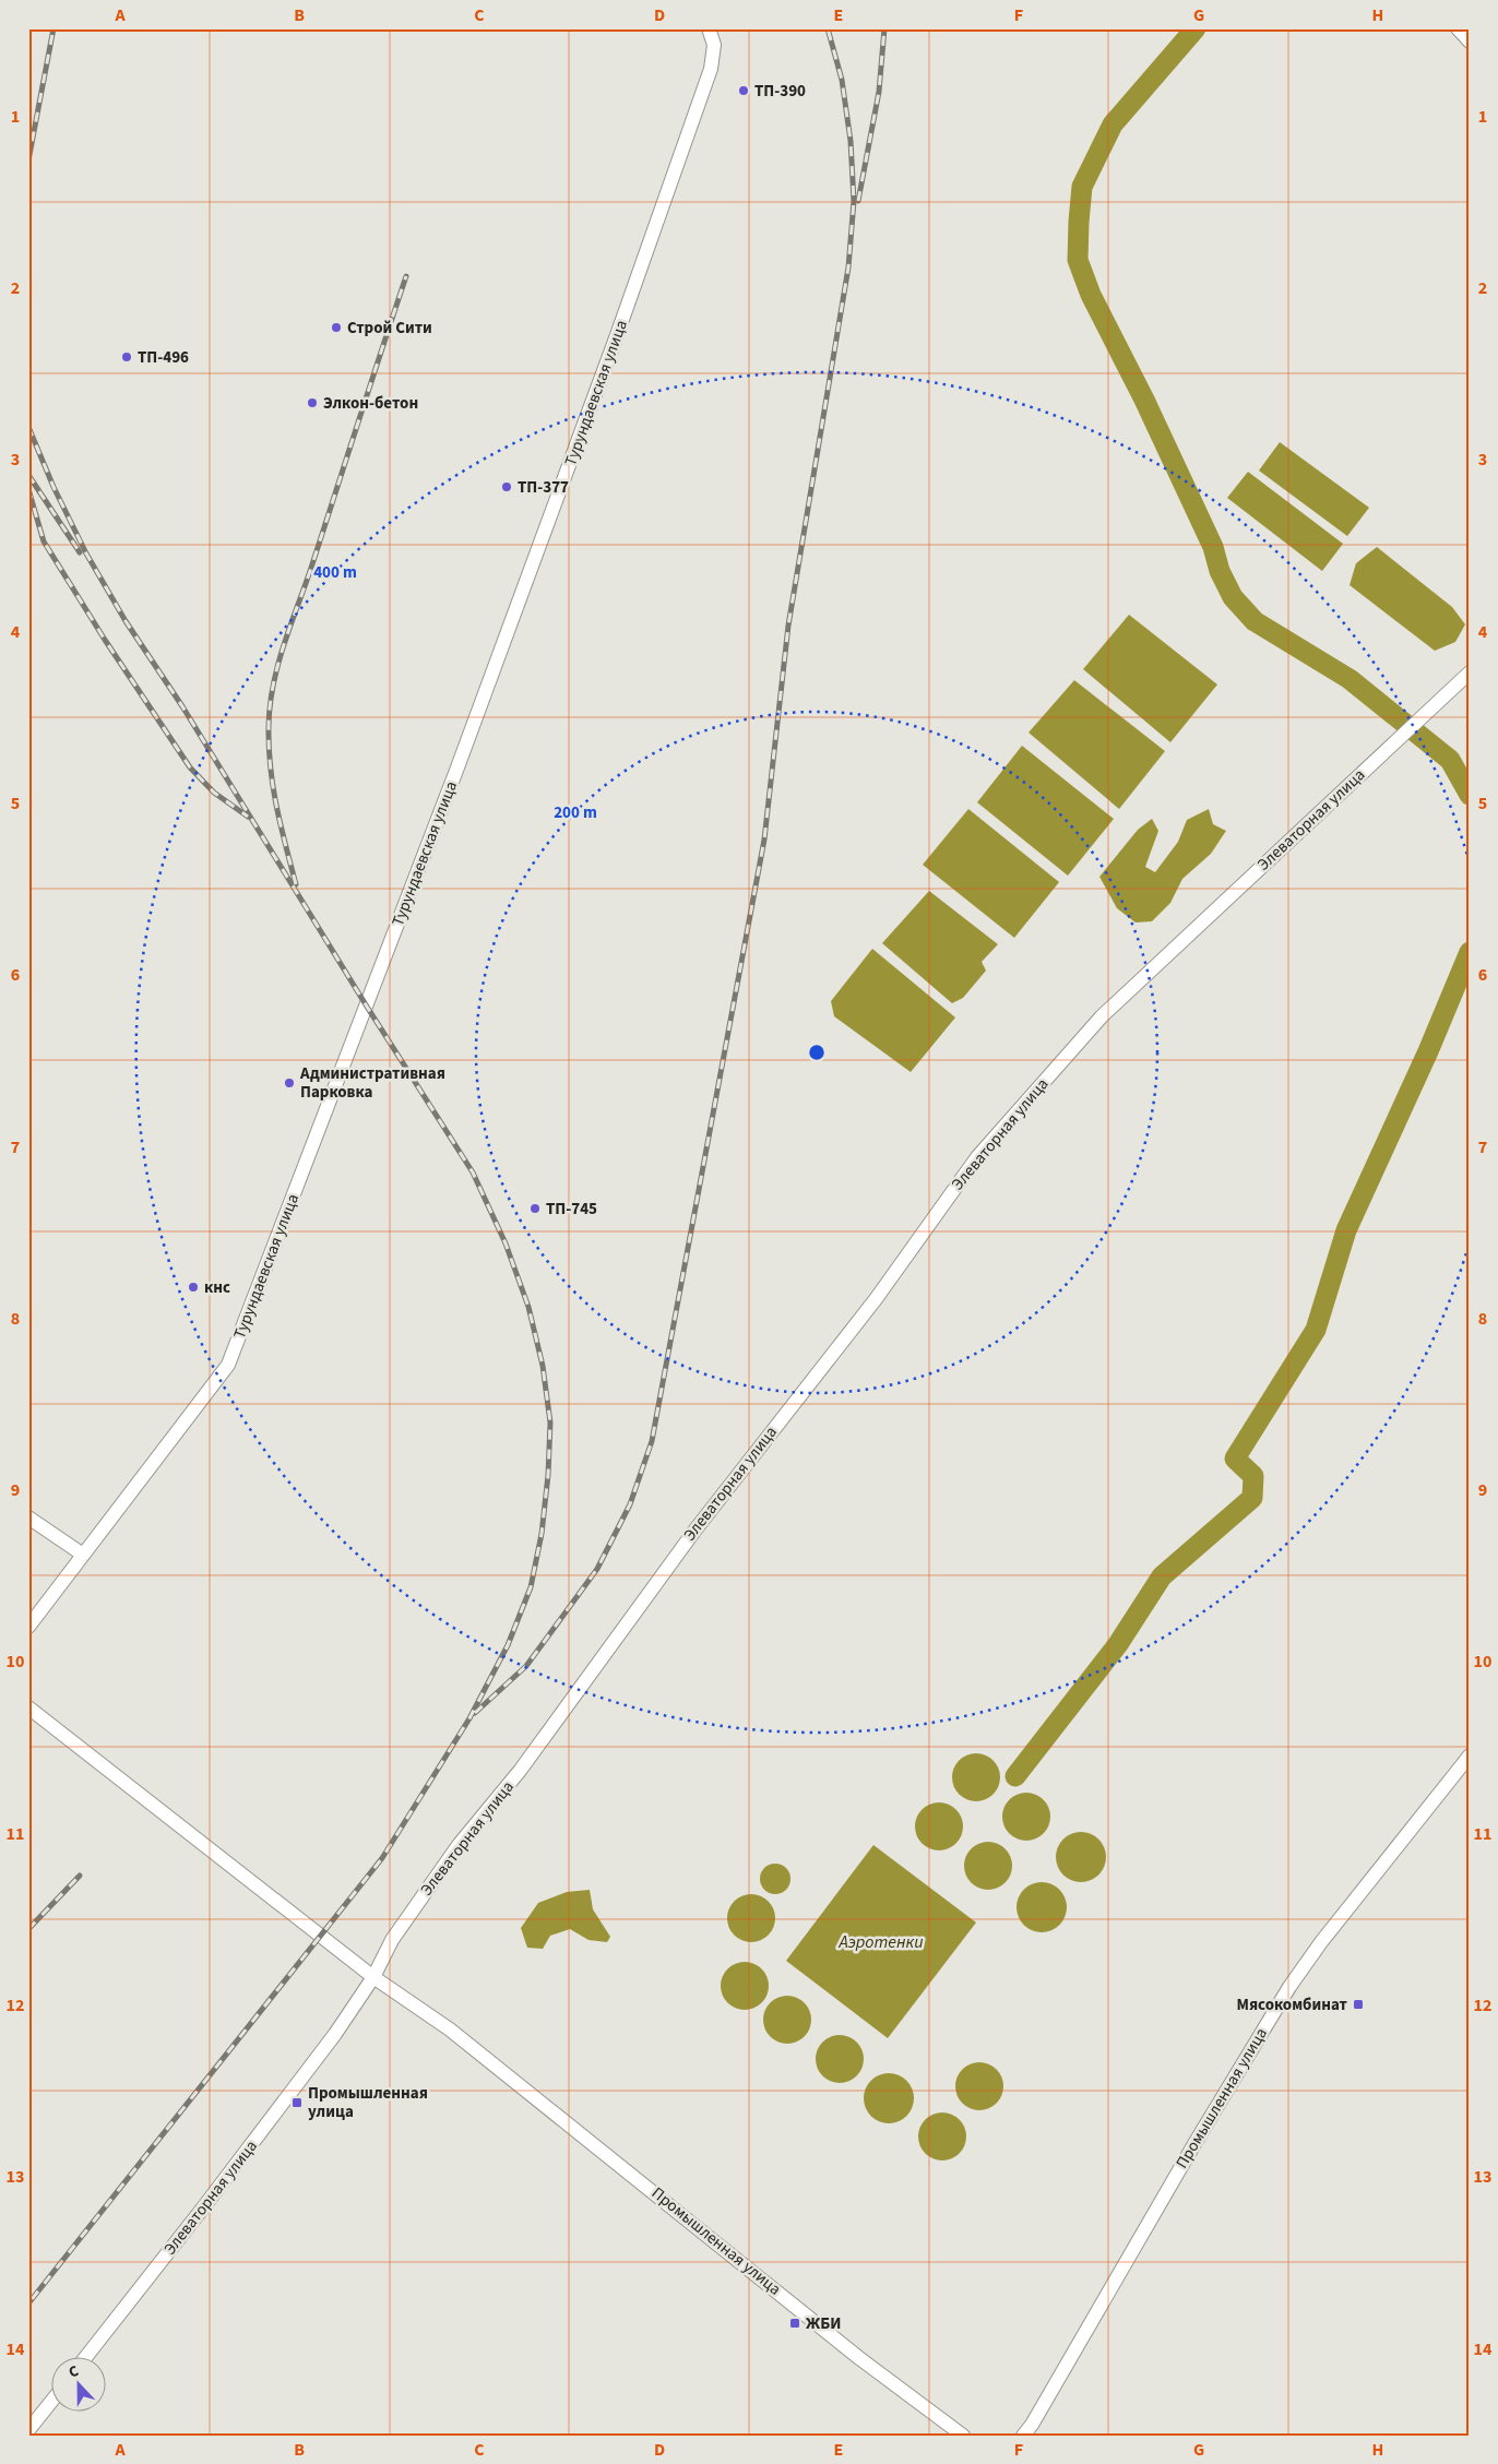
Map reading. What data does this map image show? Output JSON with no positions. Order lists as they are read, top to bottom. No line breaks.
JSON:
{"streets":{"street":["Турундаевская улица","Элеваторная улица","Промышленная улица"]},"crossings":[["Элеваторная улица","Промышленная улица"]],"water":["Аэротенки"],"places":{"other":["ТП-390","Строй Сити","ТП-496","Элкон-бетон","ТП-377","Административная Парковка","ТП-745","кнс"],"transit":["Мясокомбинат","Промышленная улица","ЖБИ"]},"north":"top","grid":{"columns":["A","B","C","D","E","F","G","H"],"rows":["1","2","3","4","5","6","7","8","9","10","11","12","13","14"]},"rings":["400 m","200 m"]}
